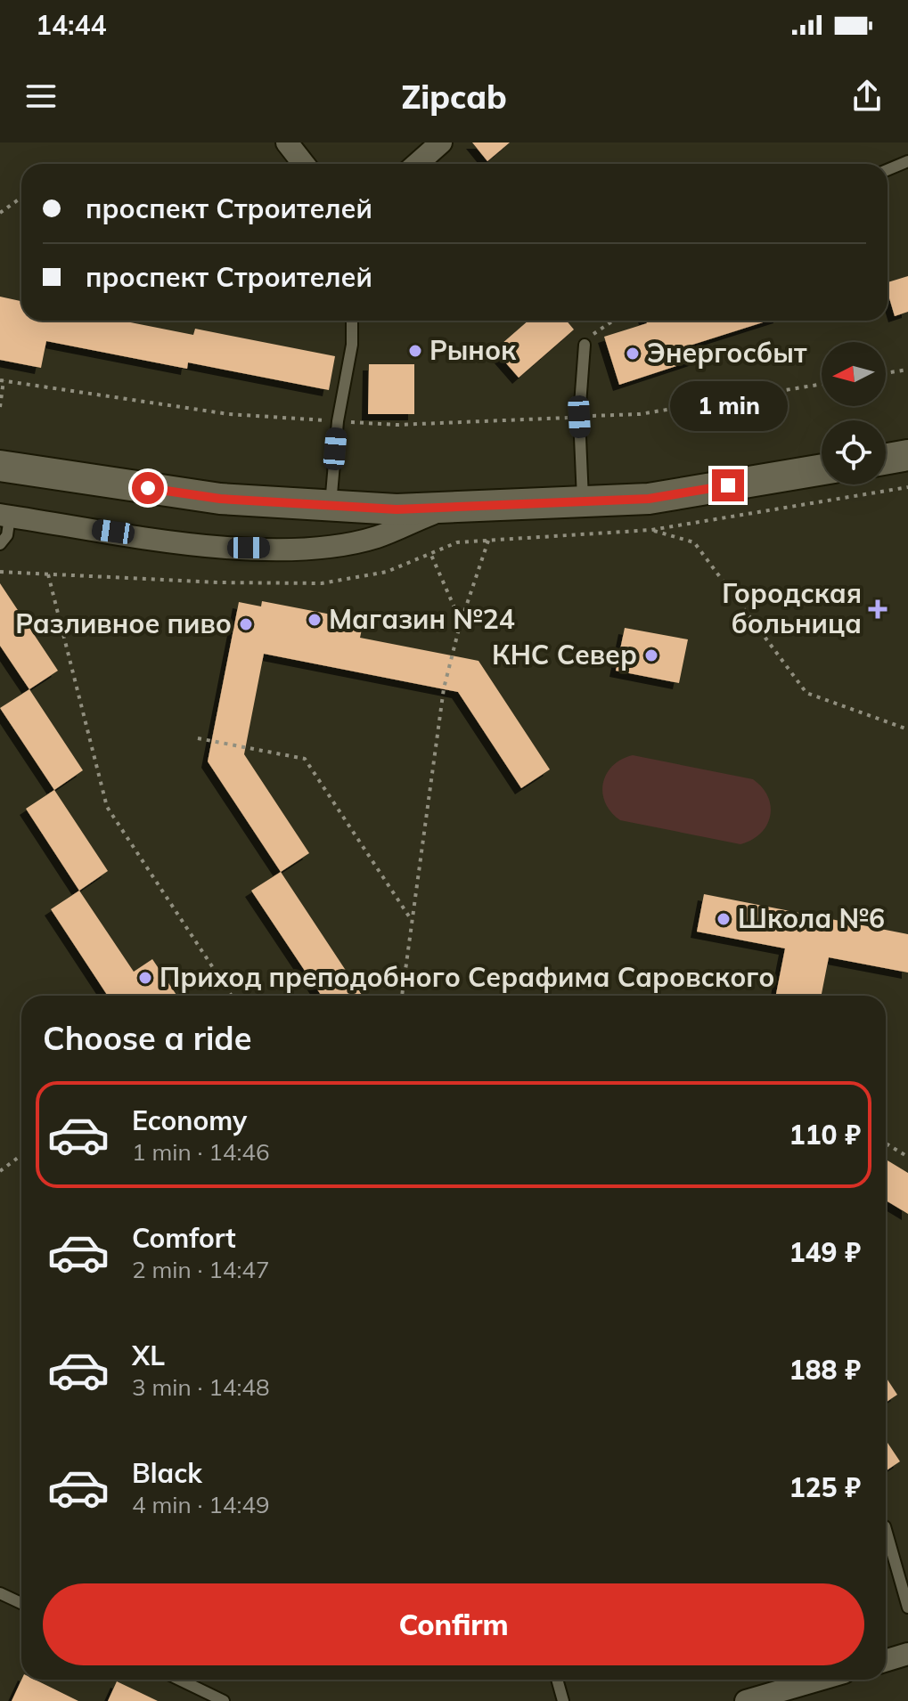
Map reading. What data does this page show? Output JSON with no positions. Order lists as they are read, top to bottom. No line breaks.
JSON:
{"places":{"other":["Рынок","Энергосбыт","Магазин №24","Разливное пиво","КНС Север","Школа №6","Приход преподобного Серафима Саровского"],"health":["Городская больница"]},"north":"left","page":{"status":"14:44","header":"Zipcab","banner":["проспект Строителей","проспект Строителей"],"bubble":"1 min","heading":"Choose a ride","list":[{"name":"Economy","note":"1 min · 14:46","value":"110 ₽"},{"name":"Comfort","note":"2 min · 14:47","value":"149 ₽"},{"name":"XL","note":"3 min · 14:48","value":"188 ₽"},{"name":"Black","note":"4 min · 14:49","value":"125 ₽"}],"buttons":"Confirm"}}
